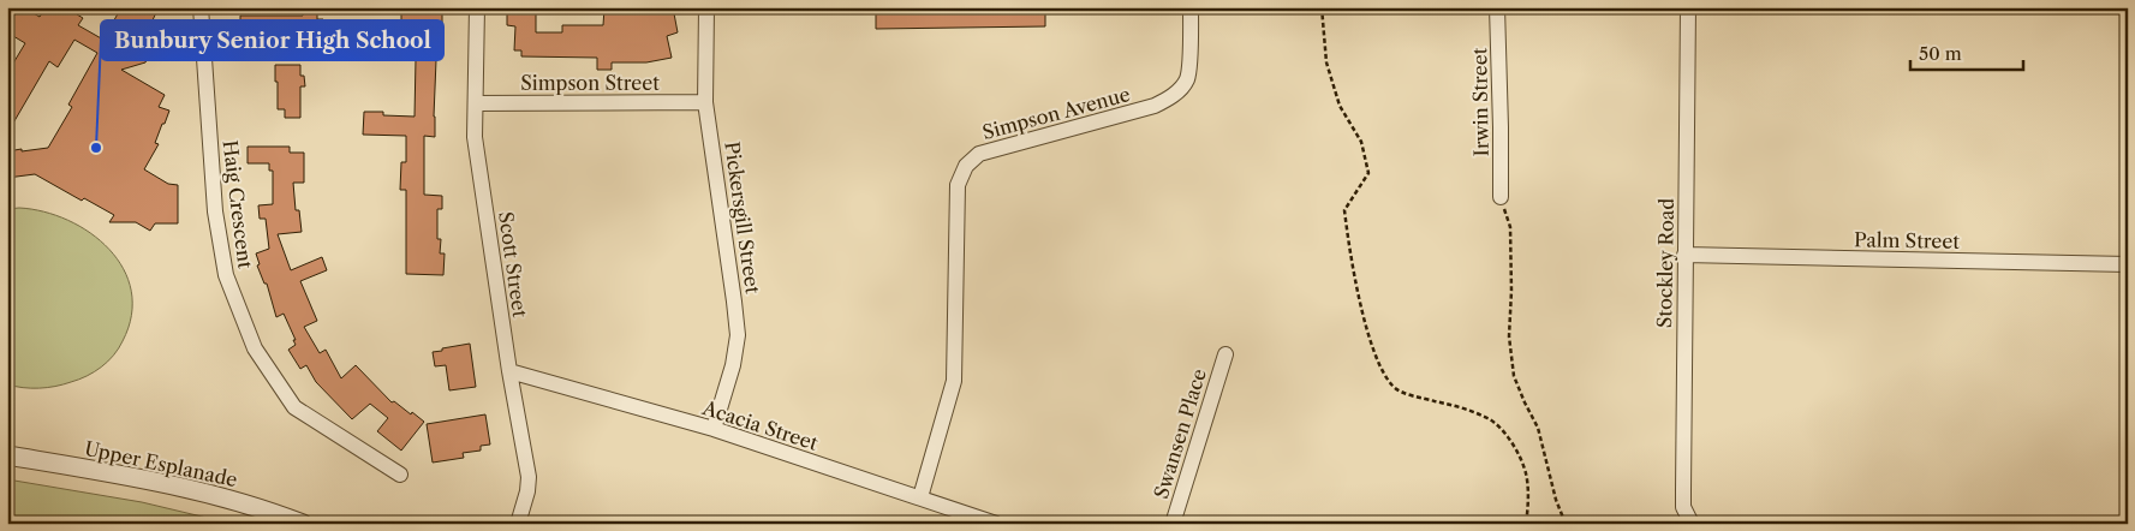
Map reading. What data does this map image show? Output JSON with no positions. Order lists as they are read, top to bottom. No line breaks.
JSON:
{"streets":{"street":["Simpson Street","Irwin Street","Simpson Avenue","Haig Crescent","Pickersgill Street","Palm Street","Stockley Road","Scott Street","Acacia Street","Swansen Place","Upper Esplanade"]},"crossings":[["Simpson Street","Pickersgill Street"],["Simpson Street","Scott Street"],["Simpson Avenue","Acacia Street"],["Pickersgill Street","Acacia Street"],["Palm Street","Stockley Road"],["Scott Street","Acacia Street"]],"places":["Bunbury Senior High School"],"scale_bar":"50 m"}
